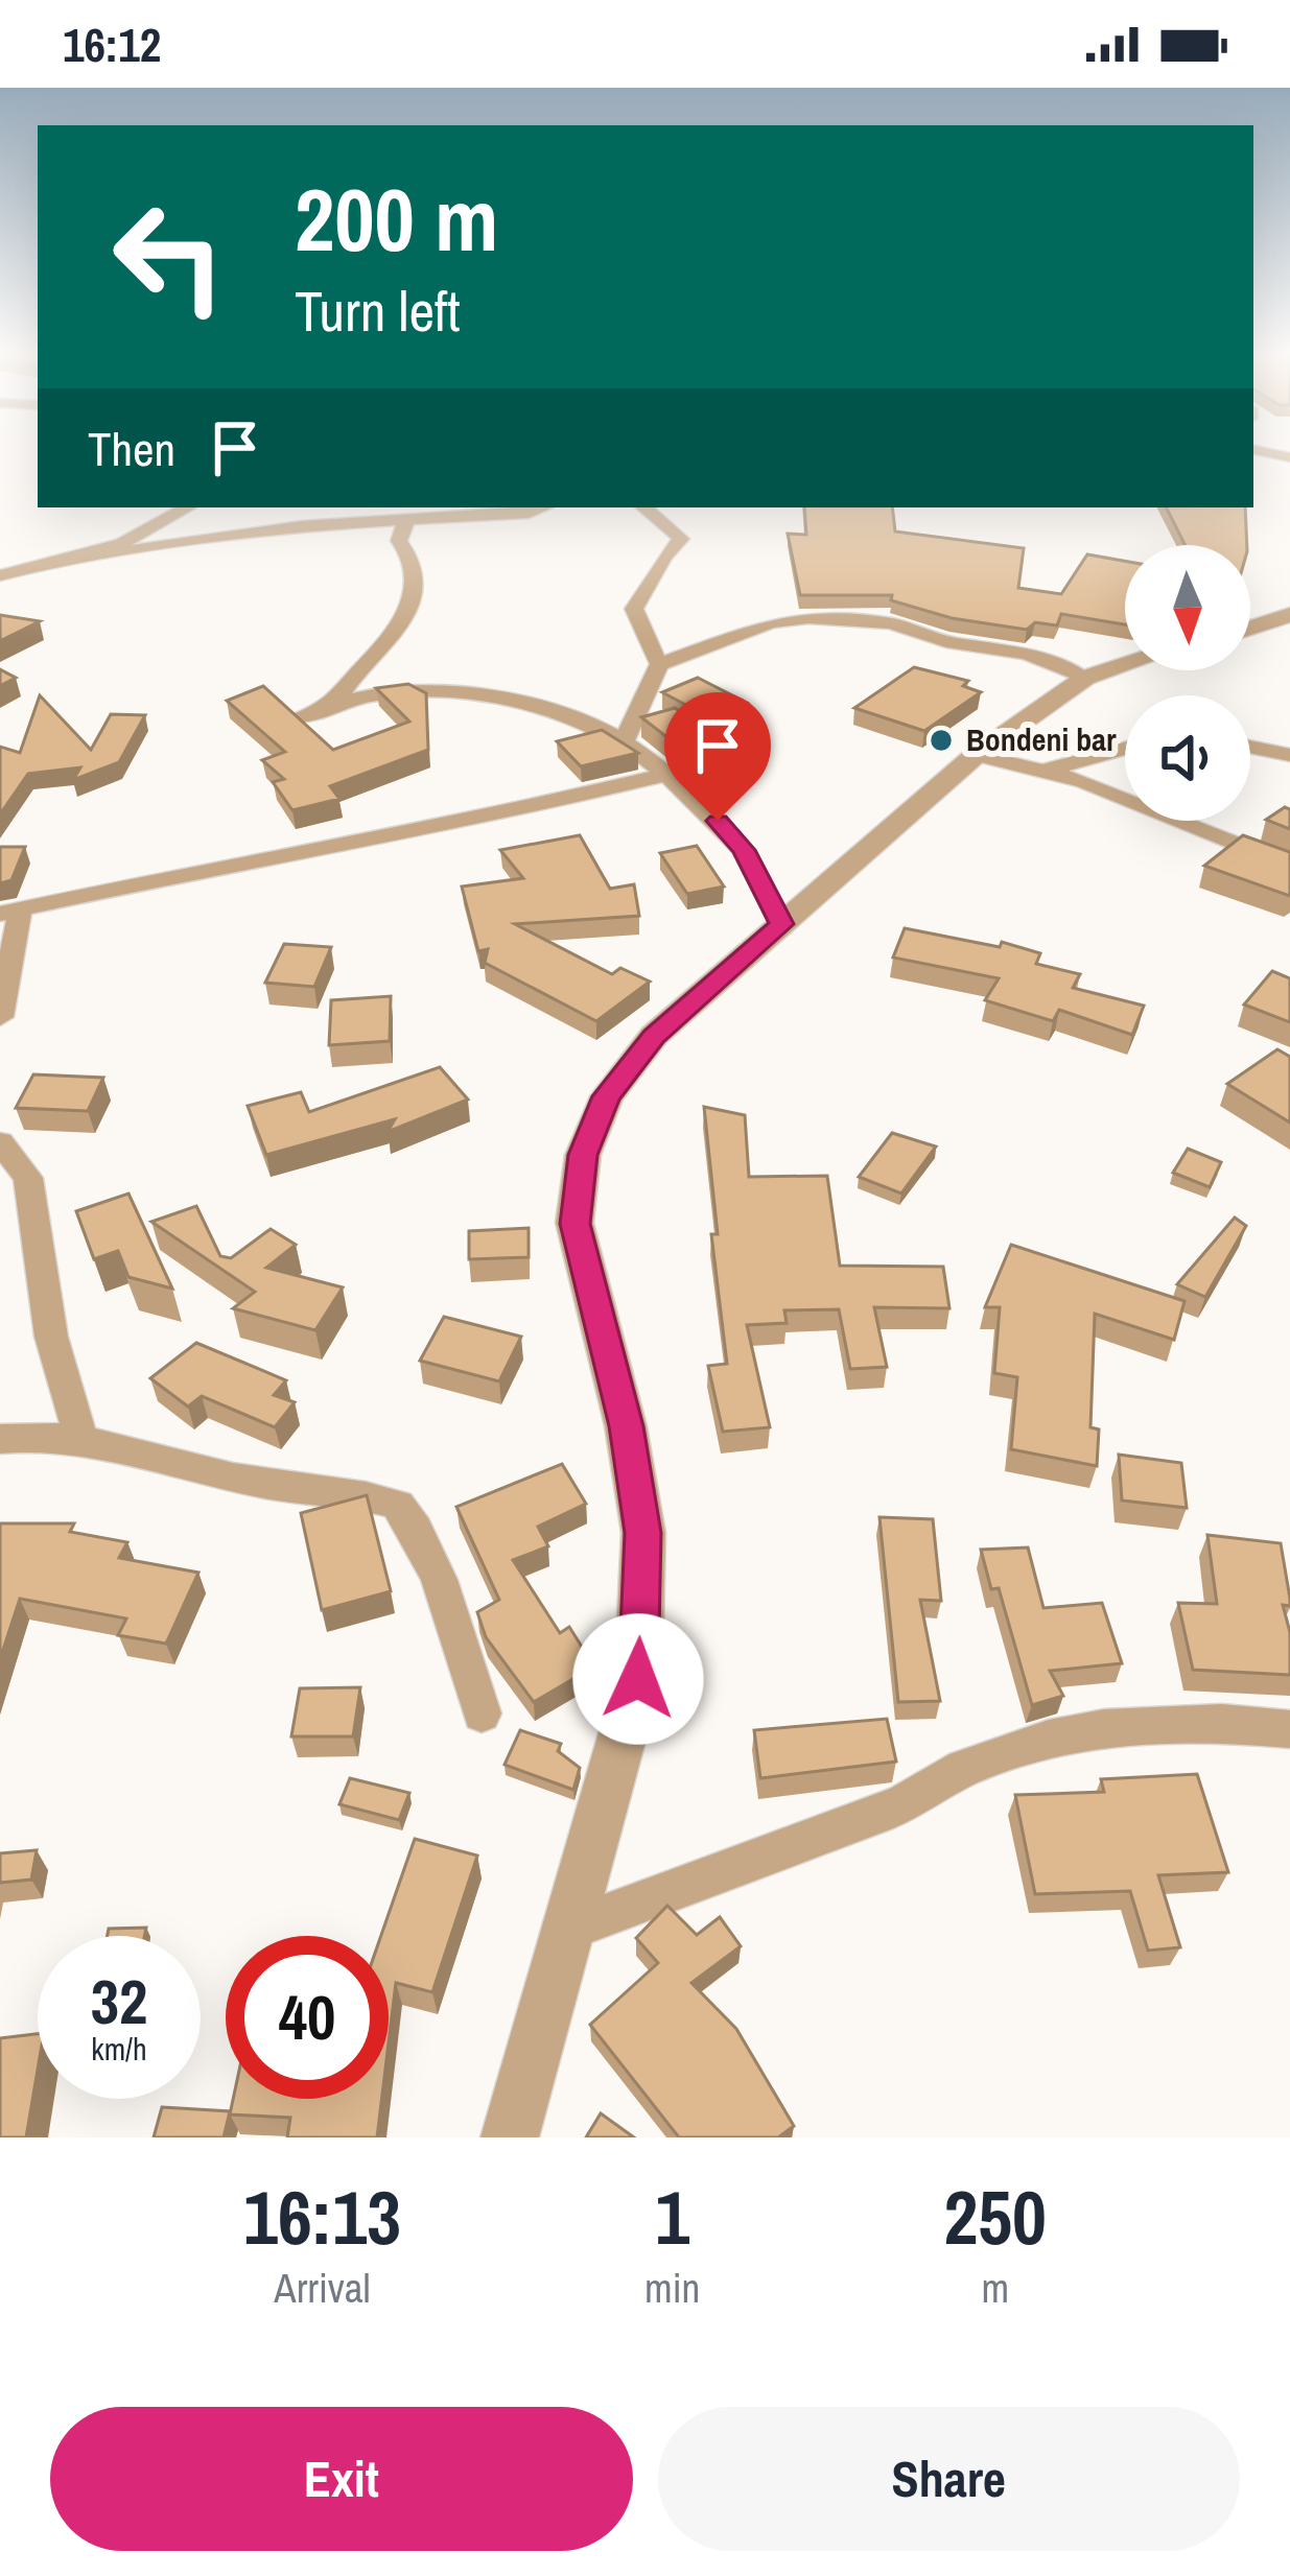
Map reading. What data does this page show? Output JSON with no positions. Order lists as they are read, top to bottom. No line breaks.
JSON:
{"places":["Bondeni bar"],"north":"bottom","page":{"status":"16:12","turn":["200 m","Turn left"],"then":"Then","speed":"32 km/h","limit":"40","eta":["16:13","Arrival","1","min","250","m"],"buttons":["Exit","Share"]}}
